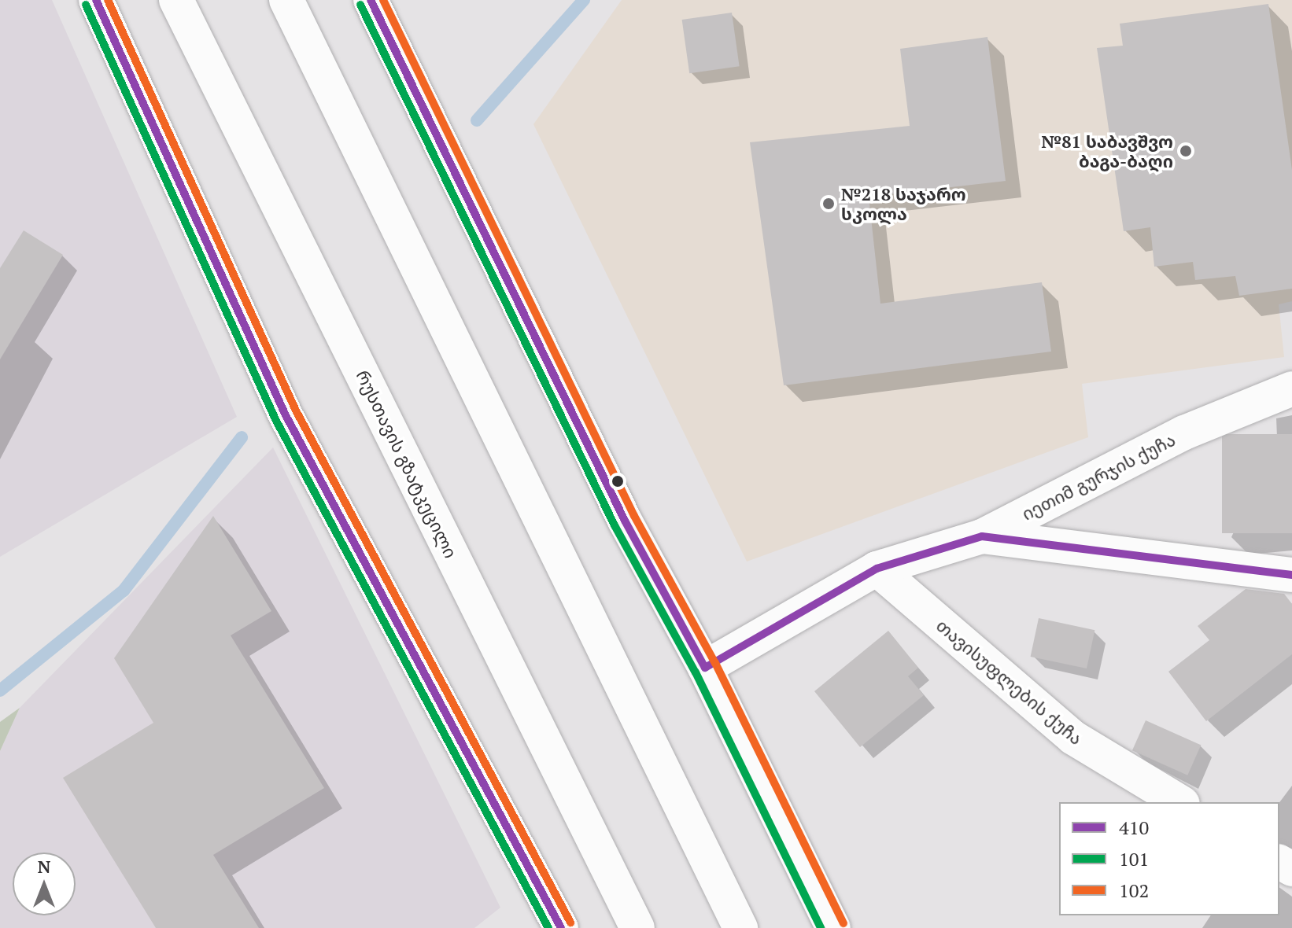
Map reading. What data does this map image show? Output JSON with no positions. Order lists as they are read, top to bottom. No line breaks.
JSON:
{"streets":{"main road":["რუსთავის გზატკეცილი","იეთიმ გურჯის ქუჩა","თავისუფლების ქუჩა"]},"crossings":[["იეთიმ გურჯის ქუჩა","თავისუფლების ქუჩა"]],"places":["№81 საბავშვო ბაგა-ბაღი","№218 საჯარო სკოლა"],"lines":["transit line 410","transit line 102","transit line 101"],"legend":["410","101","102"],"north":"top"}
